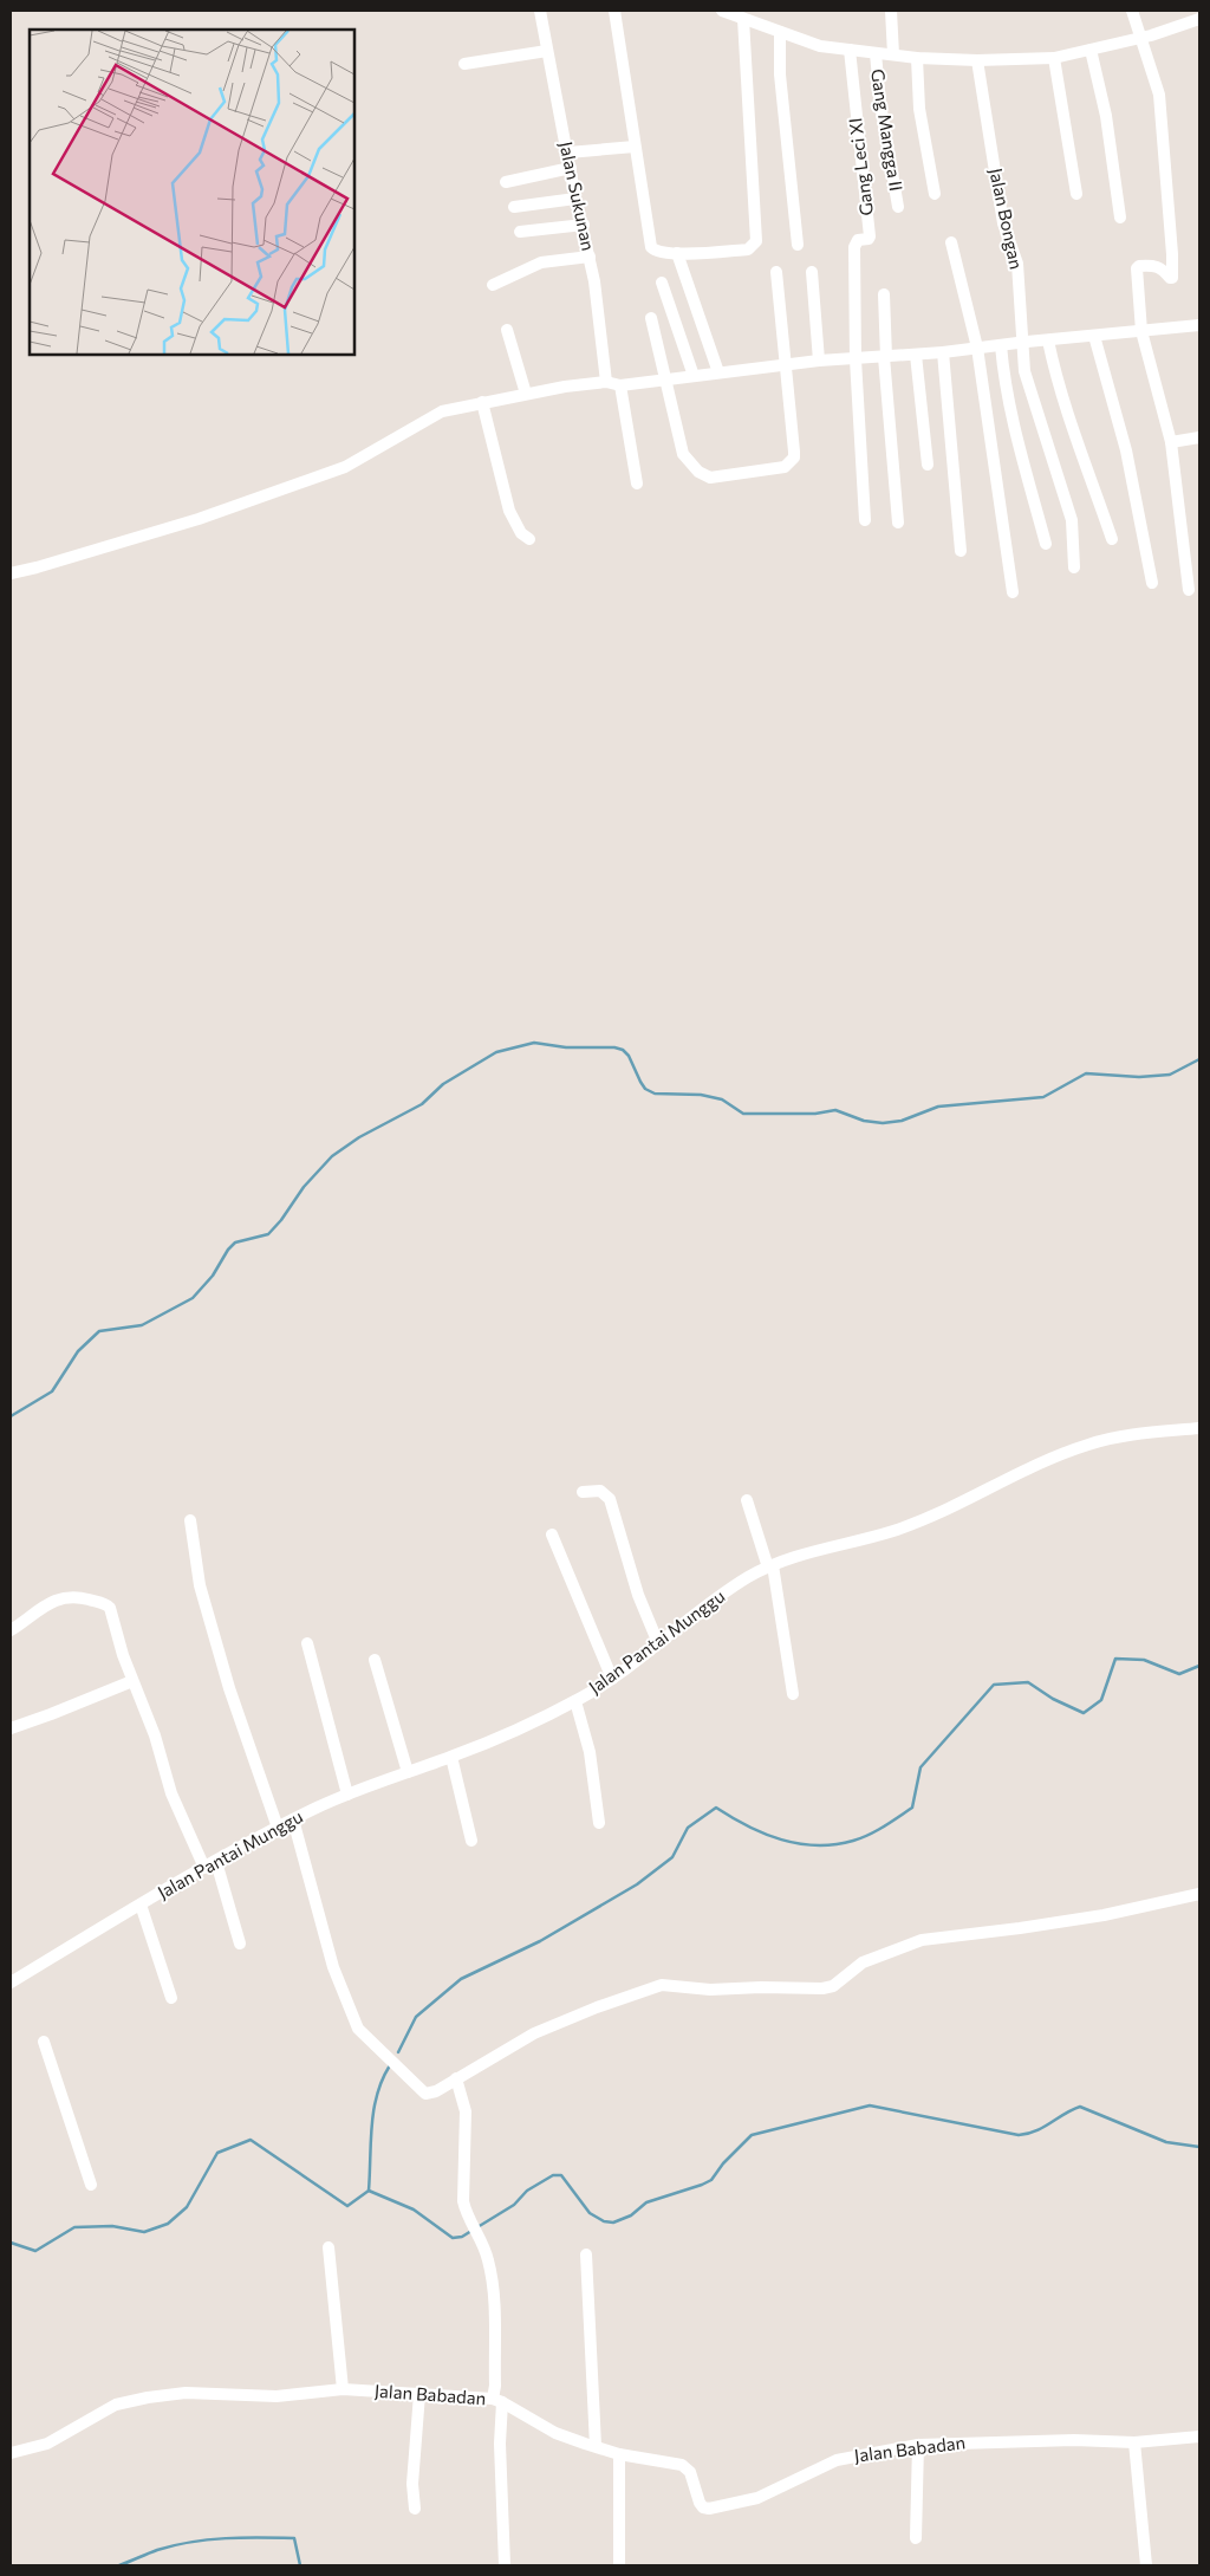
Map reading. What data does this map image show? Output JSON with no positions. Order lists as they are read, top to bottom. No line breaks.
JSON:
{"streets":{"street":["Gang Mangga II","Gang Leci XI","Jalan Sukunan","Jalan Bongan","Jalan Pantai Munggu","Jalan Babadan"]}}
